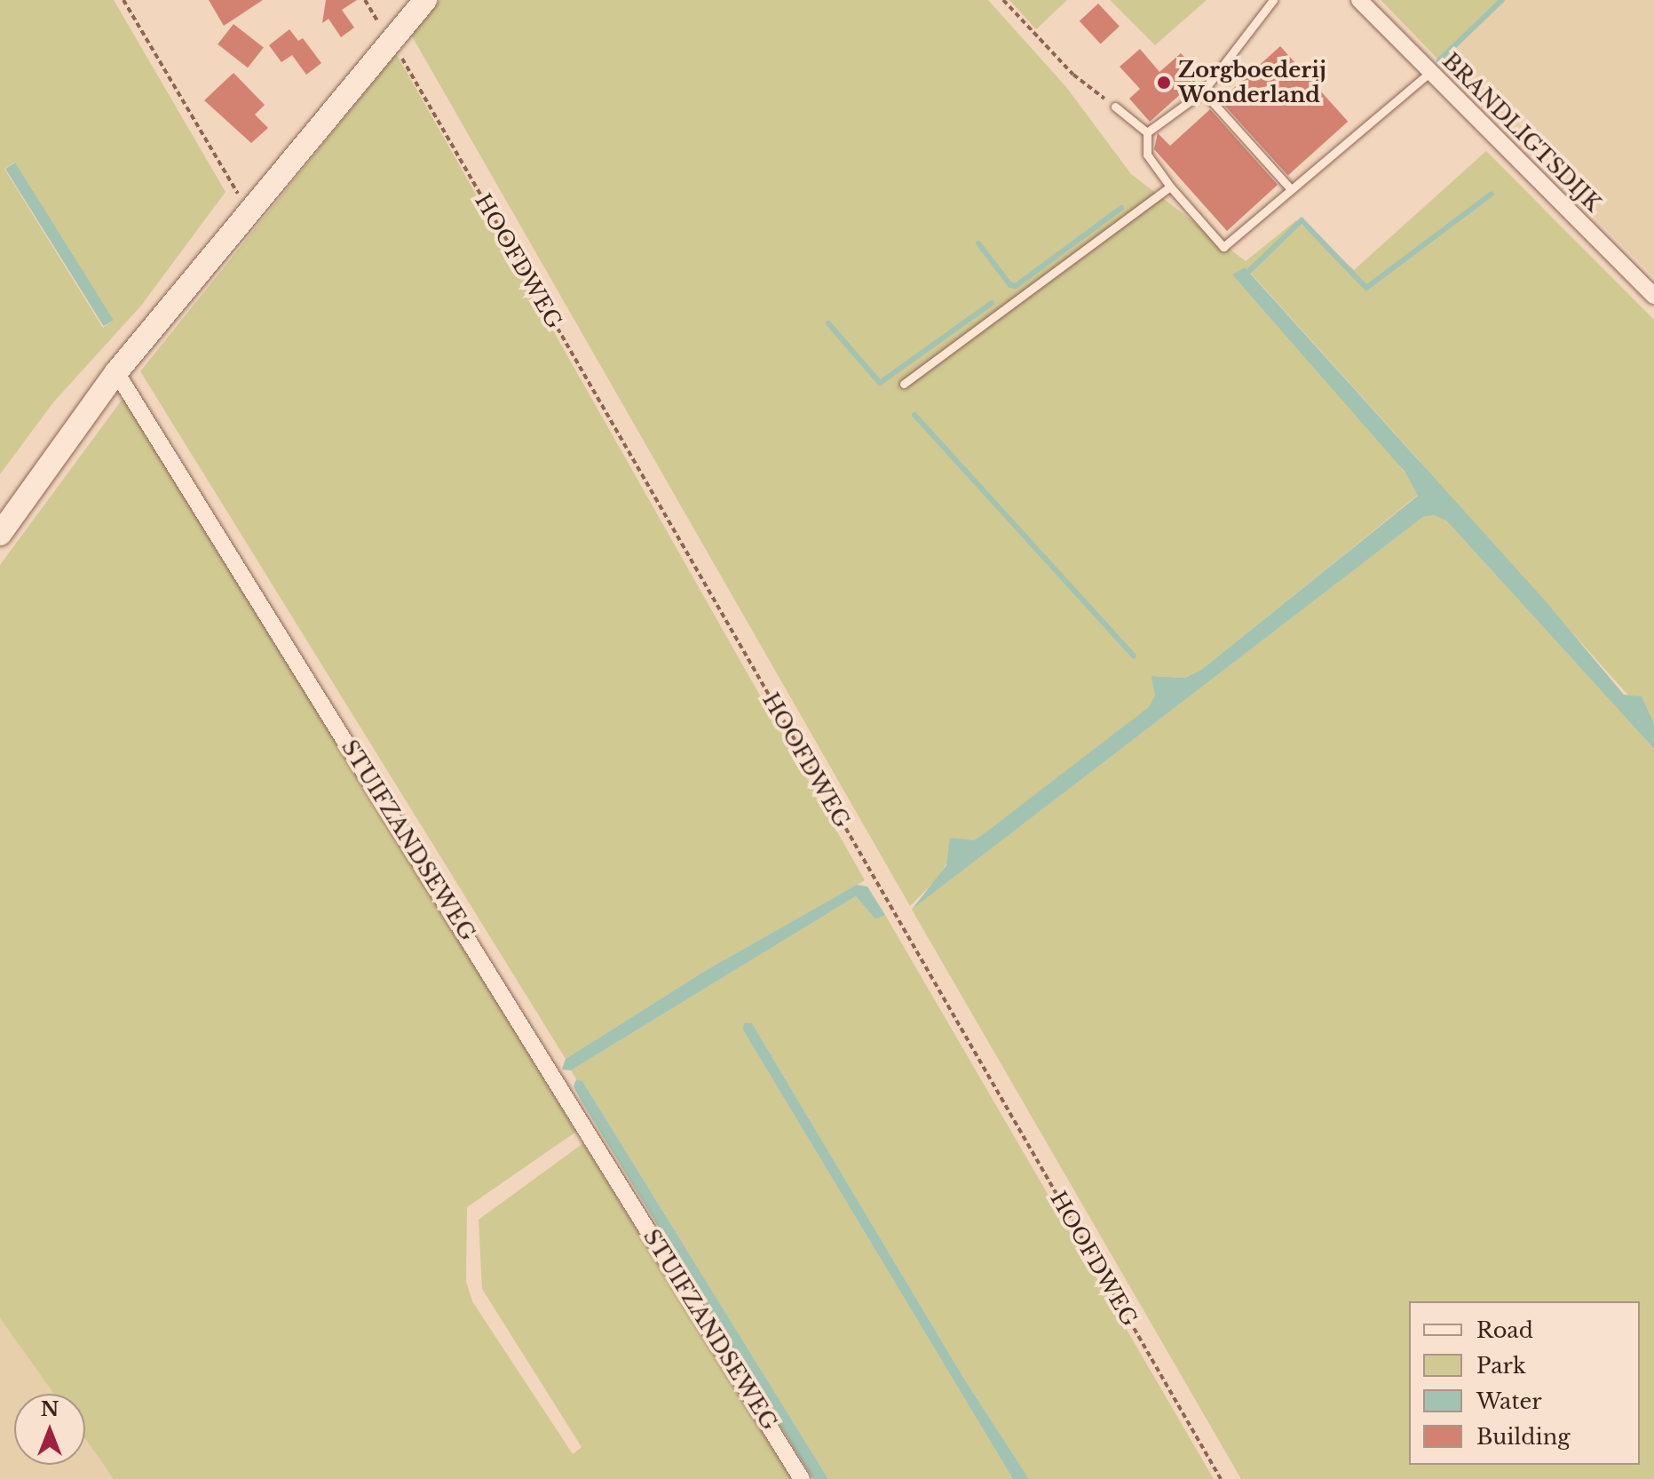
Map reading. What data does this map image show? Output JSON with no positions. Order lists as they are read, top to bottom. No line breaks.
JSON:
{"streets":{"street":["BRANDLIGTSDIJK","STUIFZANDSEWEG"],"path":["HOOFDWEG"]},"places":["Zorgboederij Wonderland"],"legend":["Road","Park","Water","Building"],"north":"top"}
